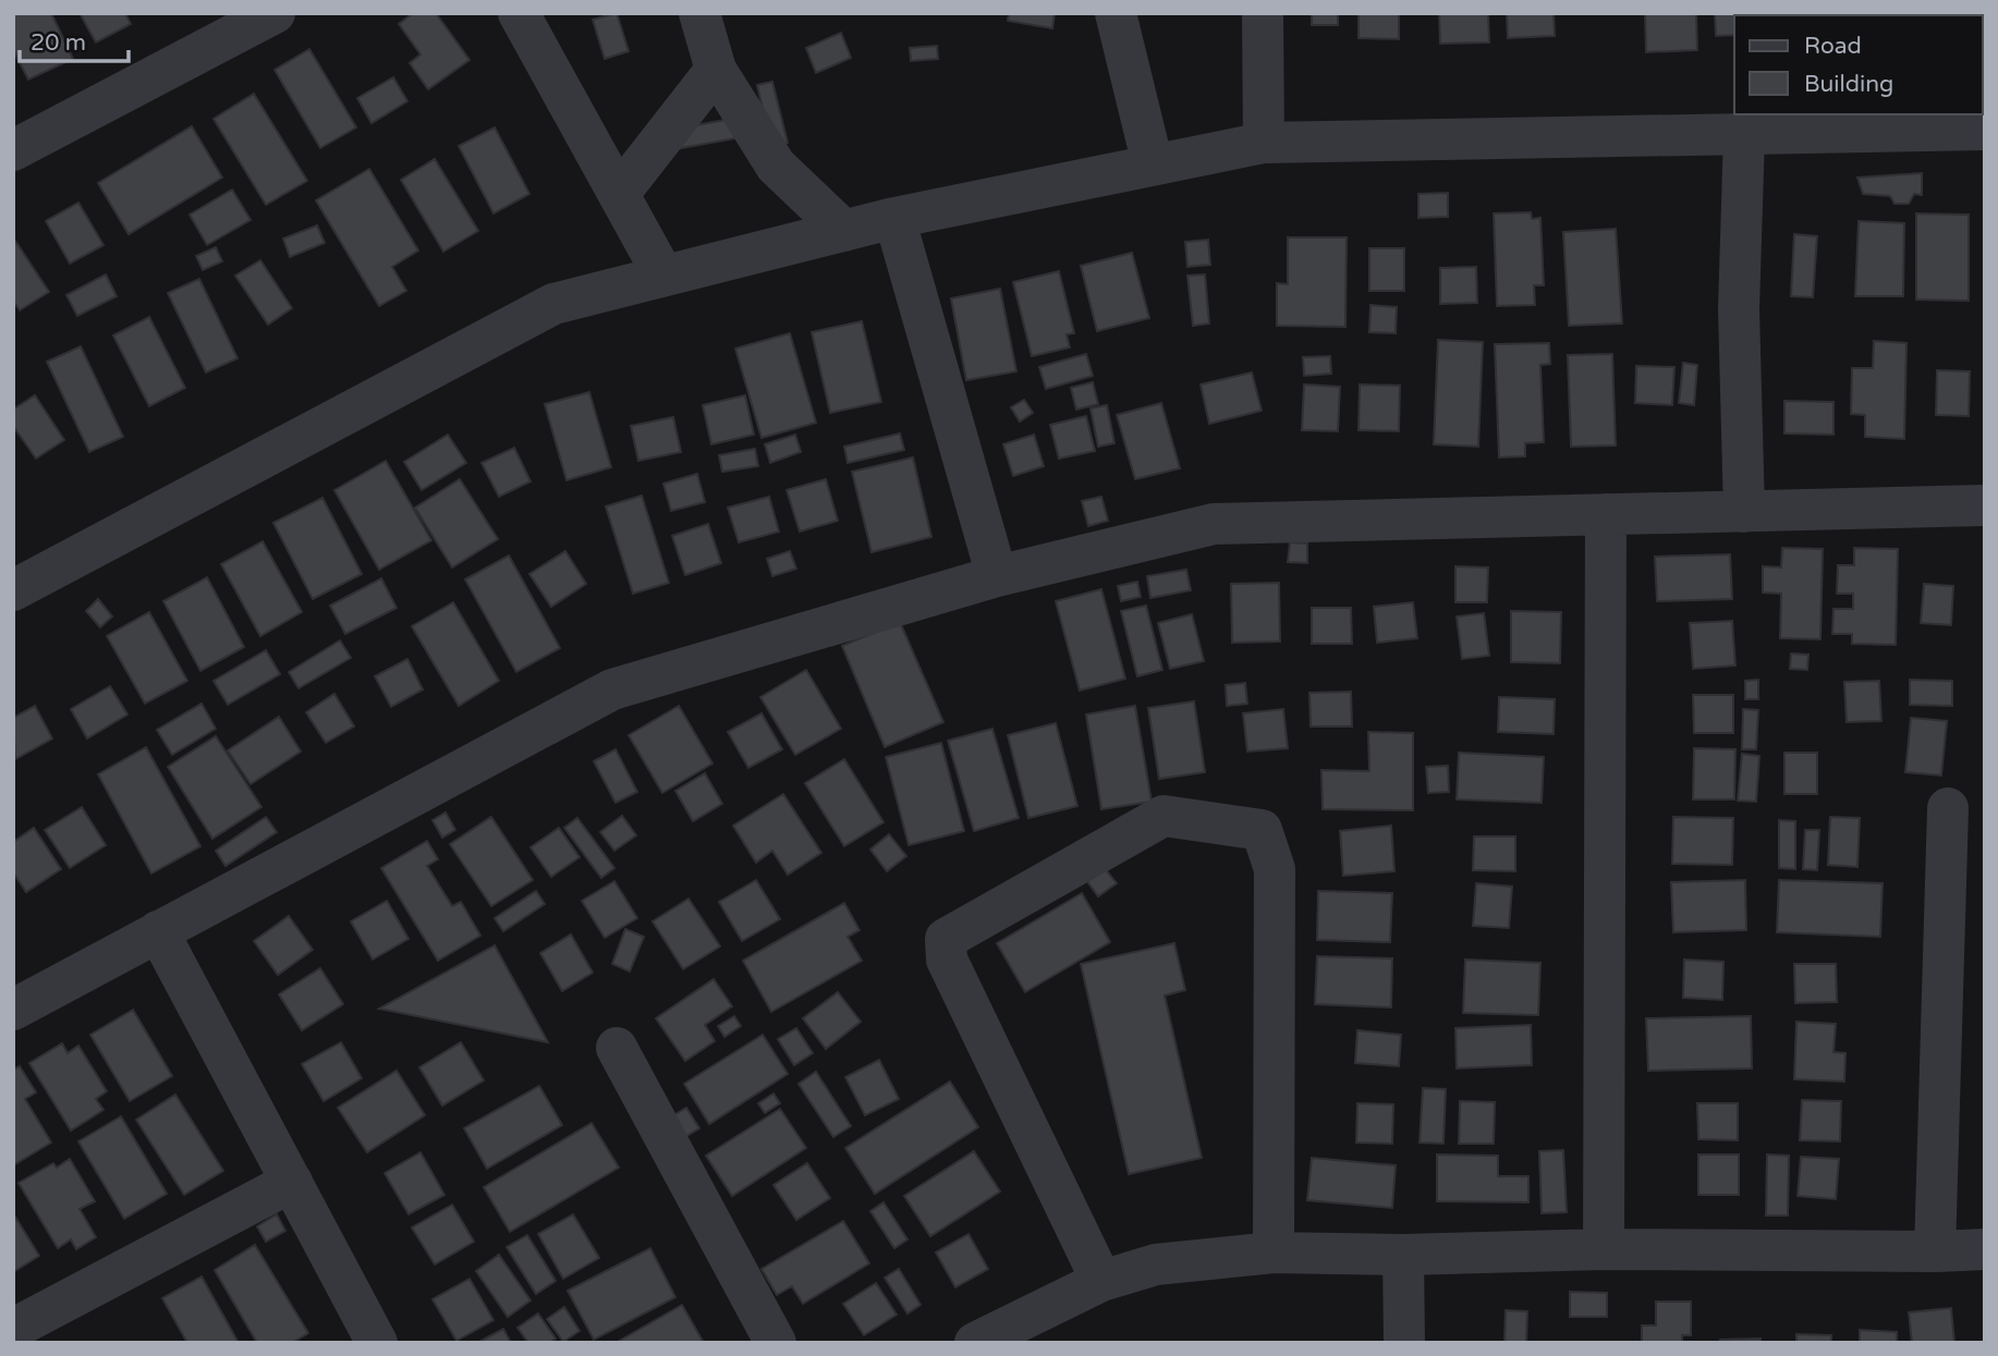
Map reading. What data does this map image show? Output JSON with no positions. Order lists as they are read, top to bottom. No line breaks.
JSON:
{"legend":["Road","Building"],"scale_bar":"20 m"}
